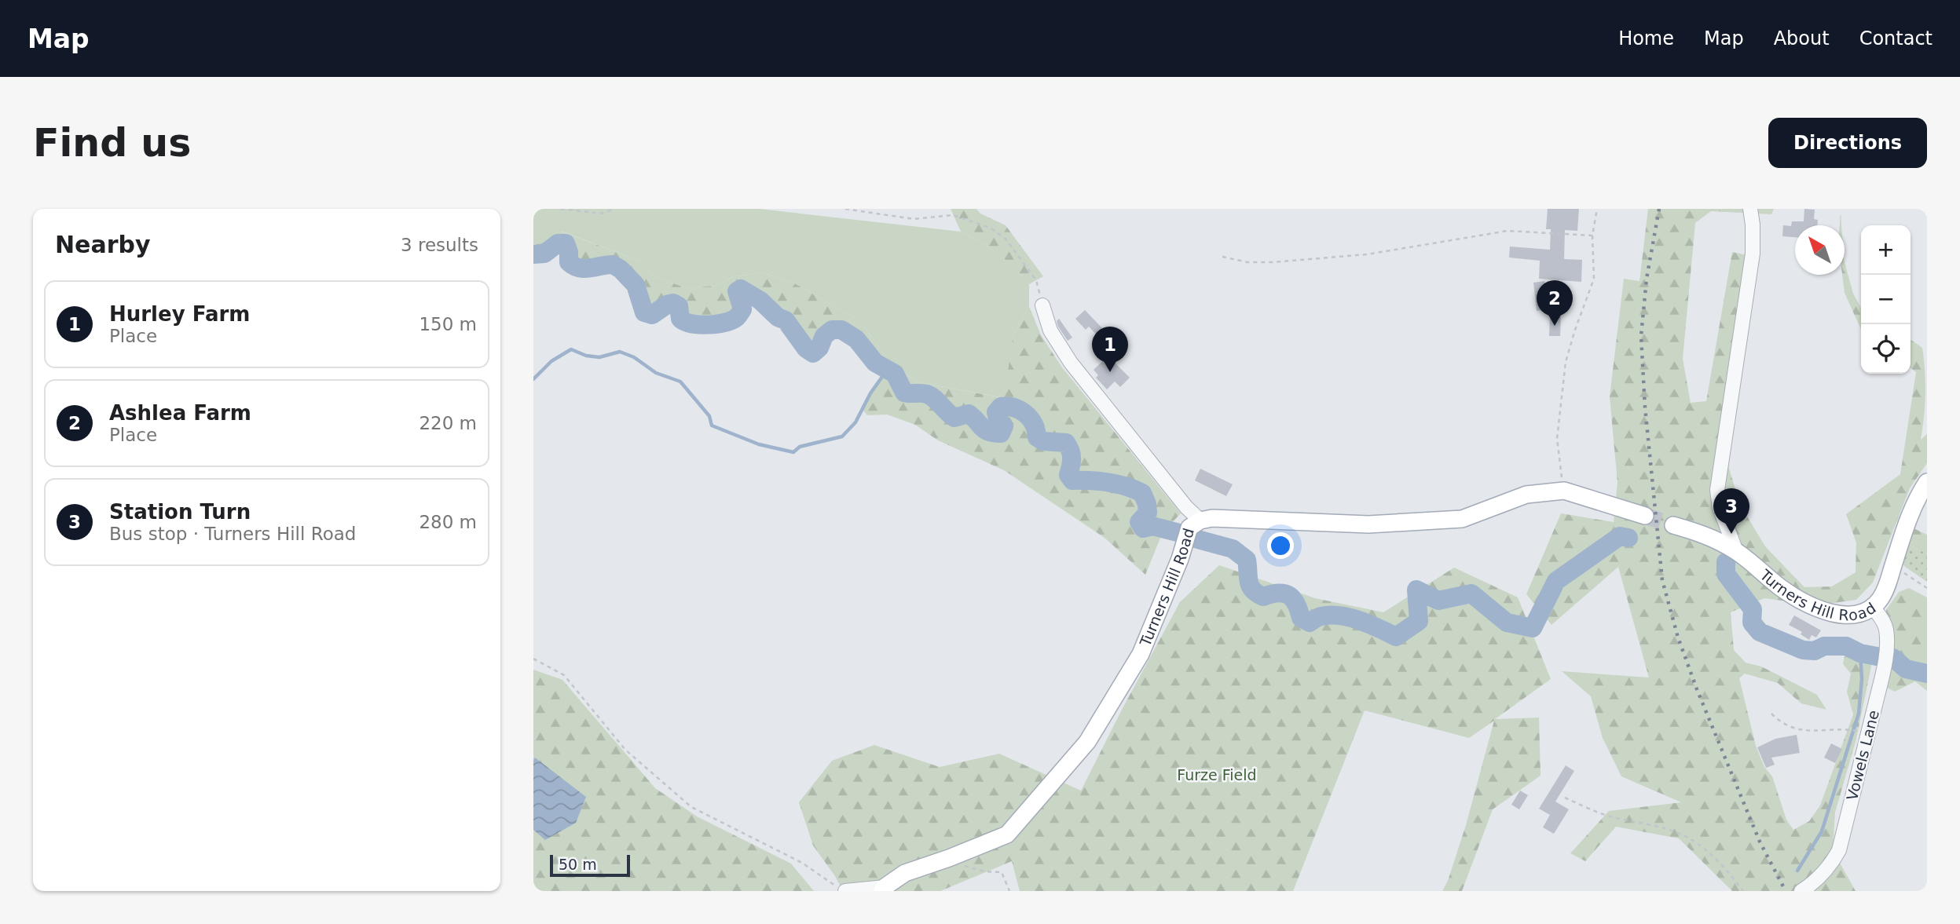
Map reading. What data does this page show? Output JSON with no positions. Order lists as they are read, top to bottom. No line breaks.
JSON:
{"streets":{"main road":["Turners Hill Road"],"street":["Vowels Lane"]},"crossings":[["Turners Hill Road","Vowels Lane"]],"parks":["Furze Field"],"scale_bar":"50 m","north":"top left","page":{"header":"Map","nav":["Home","Map","About","Contact"],"buttons":"Directions","title":"Find us","heading":["Nearby","3 results"],"map_buttons":["+","−"],"list":[{"mark":"1","name":"Hurley Farm","note":"Place","value":"150 m"},{"mark":"2","name":"Ashlea Farm","note":"Place","value":"220 m"},{"mark":"3","name":"Station Turn","note":"Bus stop · Turners Hill Road","value":"280 m"}],"pins":["2","1","3"],"scale":"50 m"}}
